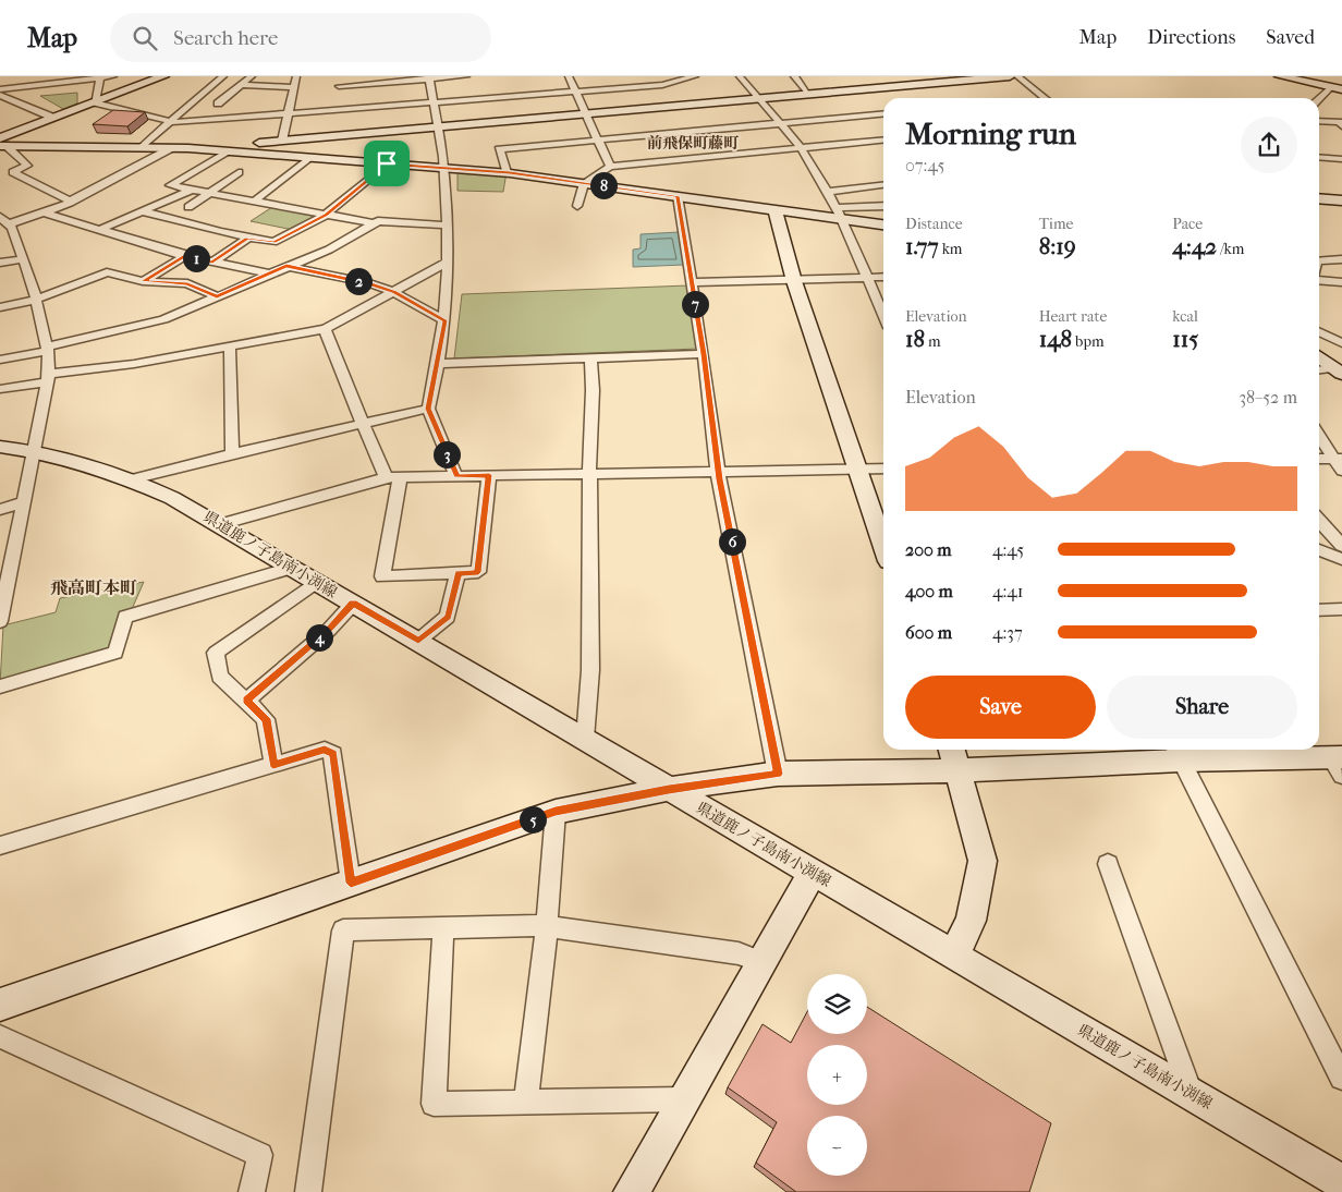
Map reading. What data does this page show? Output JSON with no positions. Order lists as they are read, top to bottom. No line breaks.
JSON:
{"streets":{"street":["県道鹿ノ子島南小渕線"]},"districts":["前飛保町藤町","飛高町本町"],"page":{"header":"Map","search":"Search here","nav":["Map","Directions","Saved"],"heading":["Morning run","07:45"],"pins":["8","1","2","7","3","6","4","5"],"stats":[["Distance","1.77 km"],["Time","8:19"],["Pace","4:42 /km"],["Elevation","18 m"],["Heart rate","148 bpm"],["kcal","115"]],"chart":["Elevation","38–52 m"],"list":[{"name":"200 m","note":"4:45"},{"name":"400 m","note":"4:41"},{"name":"600 m","note":"4:37"}],"buttons":["Save","Share"],"map_buttons":["+","−"]}}
